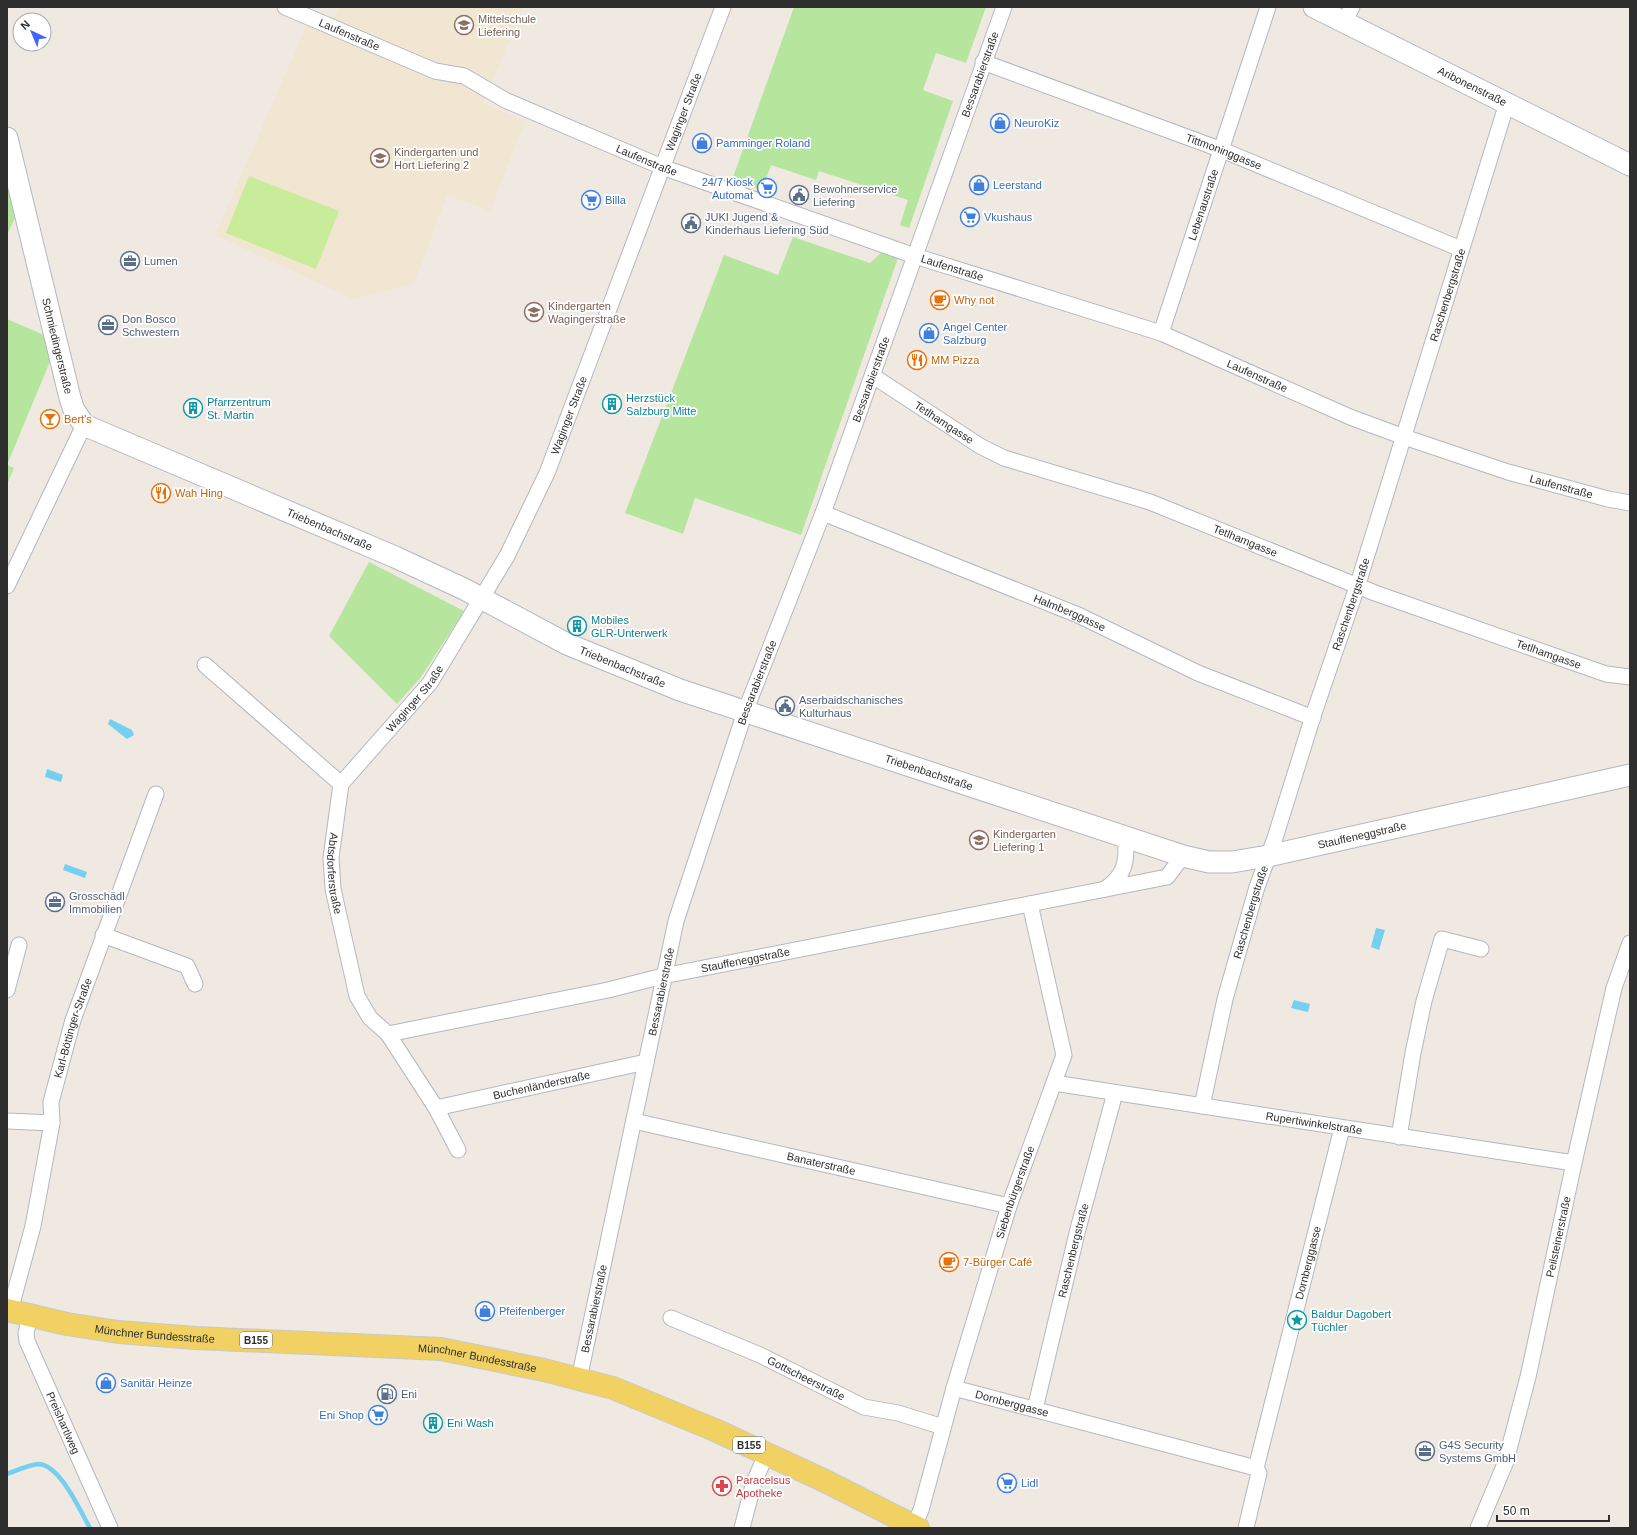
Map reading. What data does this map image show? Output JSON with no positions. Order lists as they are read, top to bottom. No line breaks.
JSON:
{"streets":{"main road":["Münchner Bundesstraße","B155"],"street":["Laufenstraße","Bessarabierstraße","Aribonenstraße","Waginger Straße","Tittmoninggasse","Lebenaustraße","Raschenbergstraße","Schmiedingerstraße","Tetlhamgasse","Triebenbachstraße","Halmberggasse","Stauffeneggstraße","Abtsdorferstraße","Karl-Böttinger-Straße","Buchenländerstraße","Rupertiwinkelstraße","Banaterstraße","Siebenbürgerstraße","Peilsteinerstraße","Dornberggasse","Gottscheerstraße","Preishartlweg"]},"crossings":[["Laufenstraße","Bessarabierstraße"],["Laufenstraße","Waginger Straße"],["Laufenstraße","Lebenaustraße"],["Laufenstraße","Raschenbergstraße"],["Bessarabierstraße","Tittmoninggasse"],["Bessarabierstraße","Tetlhamgasse"],["Bessarabierstraße","Triebenbachstraße"],["Bessarabierstraße","Halmberggasse"],["Bessarabierstraße","Stauffeneggstraße"],["Bessarabierstraße","Buchenländerstraße"],["Bessarabierstraße","Banaterstraße"],["Bessarabierstraße","Münchner Bundesstraße"],["Aribonenstraße","Raschenbergstraße"],["Waginger Straße","Triebenbachstraße"],["Waginger Straße","Abtsdorferstraße"],["Tittmoninggasse","Lebenaustraße"],["Tittmoninggasse","Raschenbergstraße"],["Raschenbergstraße","Tetlhamgasse"],["Raschenbergstraße","Halmberggasse"],["Raschenbergstraße","Stauffeneggstraße"],["Raschenbergstraße","Rupertiwinkelstraße"],["Raschenbergstraße","Dornberggasse"],["Schmiedingerstraße","Triebenbachstraße"],["Triebenbachstraße","Stauffeneggstraße"],["Stauffeneggstraße","Abtsdorferstraße"],["Stauffeneggstraße","Siebenbürgerstraße"],["Karl-Böttinger-Straße","Münchner Bundesstraße"],["Karl-Böttinger-Straße","Preishartlweg"],["Rupertiwinkelstraße","Siebenbürgerstraße"],["Rupertiwinkelstraße","Peilsteinerstraße"],["Rupertiwinkelstraße","Dornberggasse"],["Banaterstraße","Siebenbürgerstraße"],["Siebenbürgerstraße","Dornberggasse"],["Siebenbürgerstraße","Münchner Bundesstraße"],["Siebenbürgerstraße","Gottscheerstraße"],["Münchner Bundesstraße","Preishartlweg"]],"places":{"school or university":["Mittelschule Liefering","Kindergarten und Hort Liefering 2","Kindergarten Wagingerstraße","Kindergarten Liefering 1"],"shop":["NeuroKiz","Pamminger Roland","Leerstand","Angel Center Salzburg","Pfeifenberger","Sanitär Heinze"],"supermarket":["24/7 Kiosk Automat","Billa","Vkushaus","Eni Shop","Lidl"],"public building":["Bewohnerservice Liefering","JUKI Jugend & Kinderhaus Liefering Süd","Aserbaidschanisches Kulturhaus"],"office":["Lumen","Don Bosco Schwestern","Grosschädl Immobilien","G4S Security Systems GmbH"],"cafe":["Why not","7-Bürger Café"],"restaurant":["MM Pizza","Wah Hing"],"building":["Herzstück Salzburg Mitte","Pfarrzentrum St. Martin","Mobiles GLR-Unterwerk","Eni Wash"],"bar":["Bert's"],"place":["Baldur Dagobert Tüchler"],"fuel station":["Eni"],"pharmacy":["Paracelsus Apotheke"]},"scale_bar":"50 m","north":"top left"}
